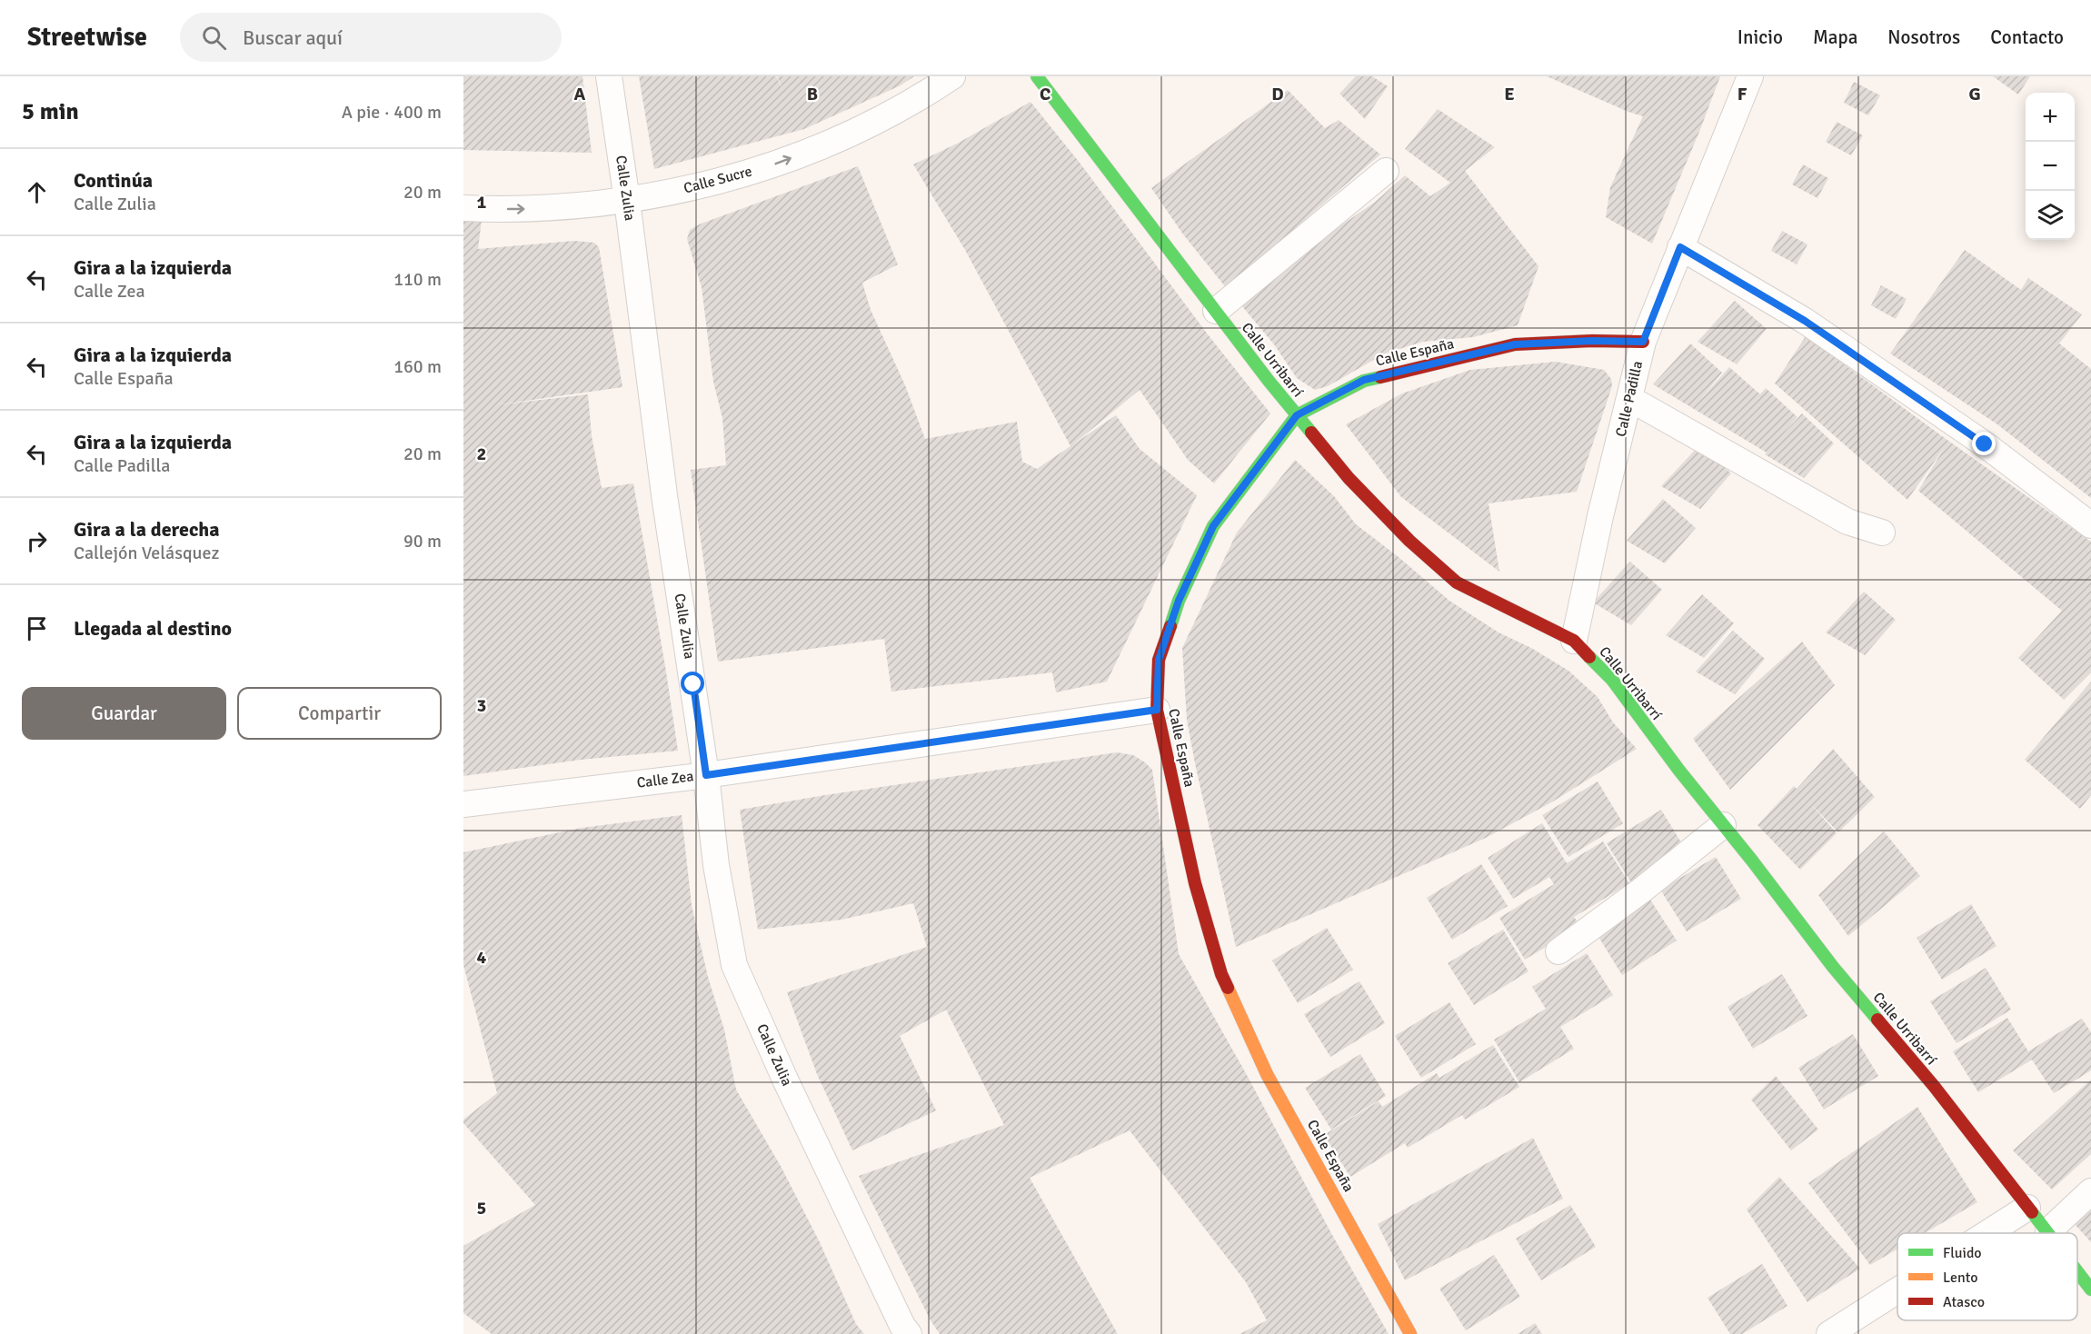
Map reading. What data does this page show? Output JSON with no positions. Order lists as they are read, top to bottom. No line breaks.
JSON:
{"streets":{"street":["Calle Sucre","Calle Zulia","Calle España","Calle Urribarrí","Calle Padilla","Calle Zea"]},"crossings":[["Calle Sucre","Calle Zulia"],["Calle Zulia","Calle Zea"],["Calle España","Calle Urribarrí"],["Calle España","Calle Padilla"],["Calle España","Calle Zea"],["Calle Urribarrí","Calle Padilla"]],"one_way":["Calle Sucre"],"legend":["Fluido","Lento","Atasco"],"page":{"header":"Streetwise","search":"Buscar aquí","nav":["Inicio","Mapa","Nosotros","Contacto"],"heading":["5 min","A pie · 400 m"],"map_buttons":["+","−"],"list":[["Continúa","Calle Zulia","20 m"],["Gira a la izquierda","Calle Zea","110 m"],["Gira a la izquierda","Calle España","160 m"],["Gira a la izquierda","Calle Padilla","20 m"],["Gira a la derecha","Callejón Velásquez","90 m"],"Llegada al destino"],"buttons":["Guardar","Compartir"]},"grid":{"columns":["A","B","C","D","E","F","G"],"rows":["1","2","3","4","5"]}}
